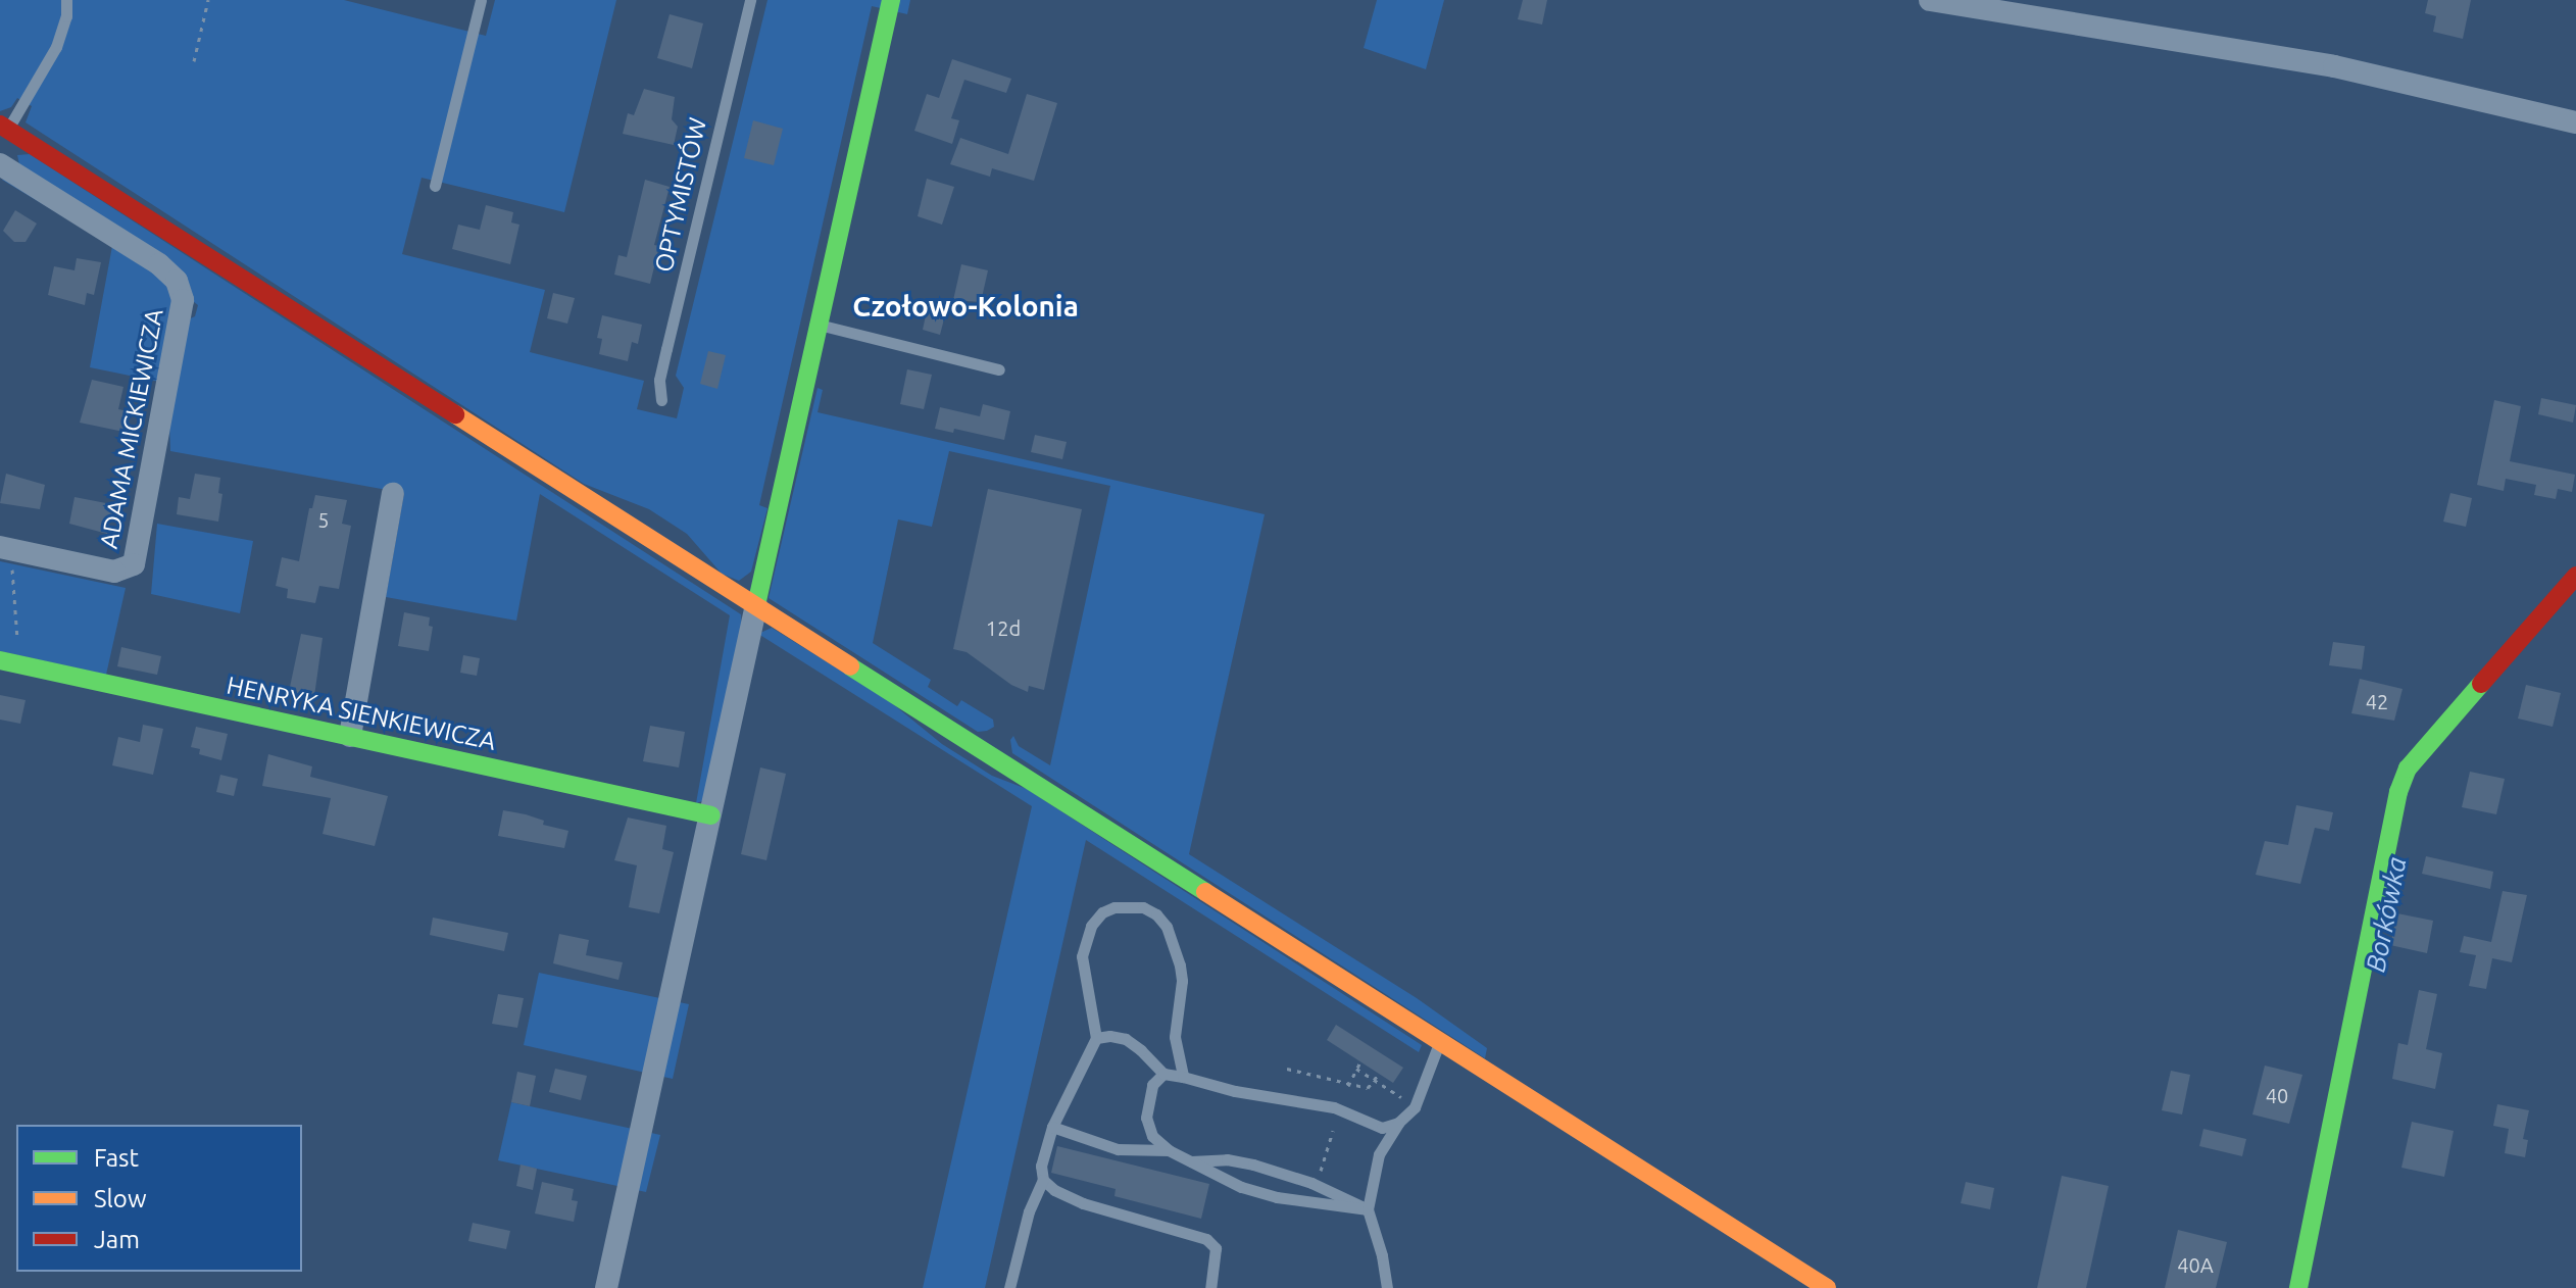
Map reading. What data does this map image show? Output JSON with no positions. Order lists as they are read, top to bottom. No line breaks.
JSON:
{"streets":{"main road":["HENRYKA SIENKIEWICZA"],"street":["ADAMA MICKIEWICZA"],"lane":["OPTYMISTÓW"]},"districts":["Czołowo-Kolonia"],"water":["Borkówka"],"house_numbers":["5","12d","42","40","40A"],"legend":["Fast","Slow","Jam"]}
